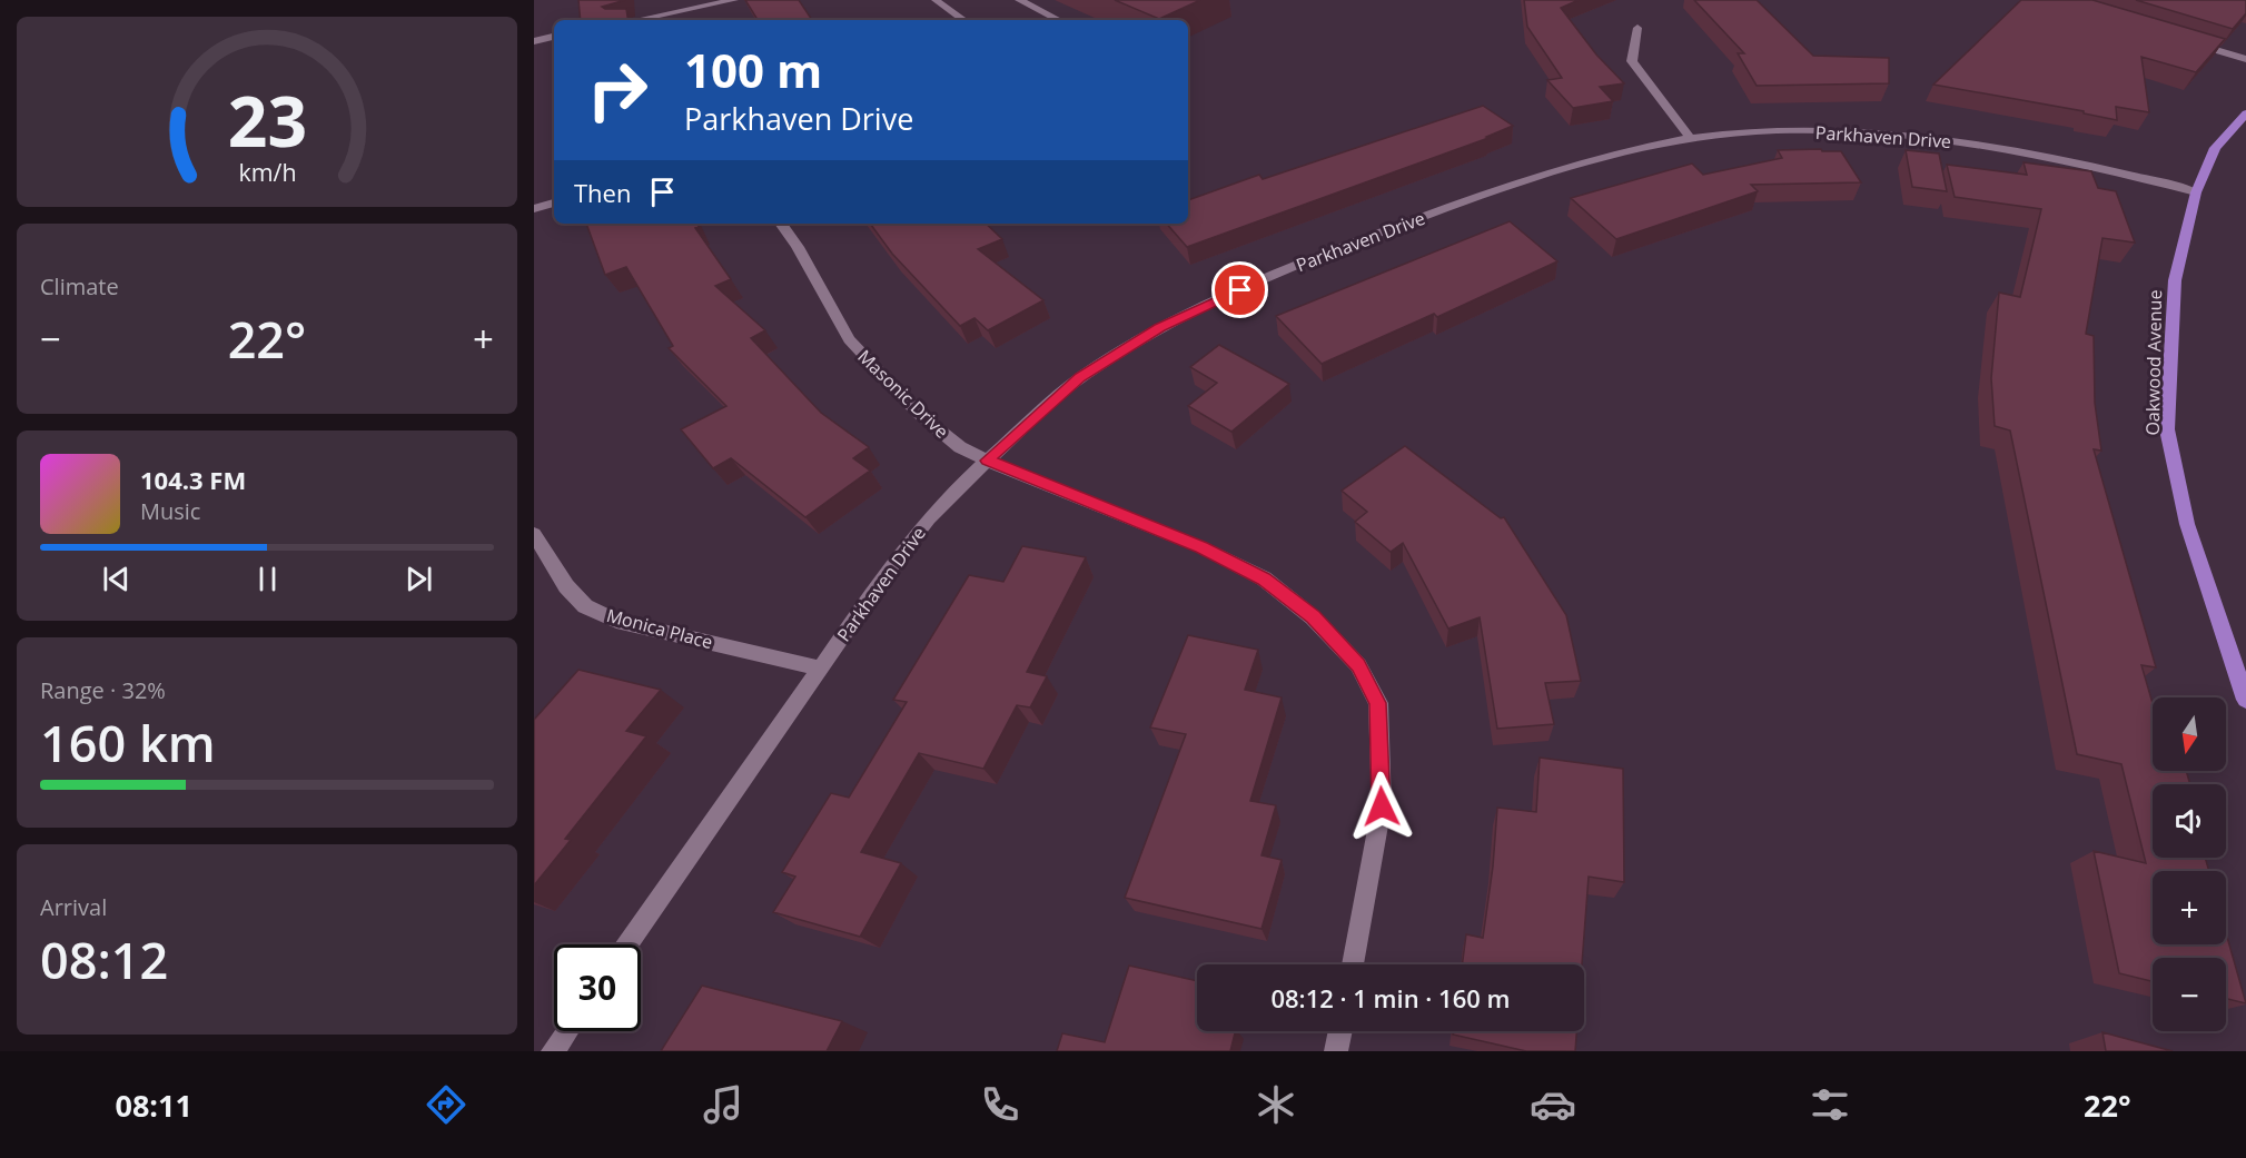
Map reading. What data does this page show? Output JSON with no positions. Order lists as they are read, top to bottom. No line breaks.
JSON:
{"streets":{"main road":["Oakwood Avenue"],"street":["Parkhaven Drive","Masonic Drive","Monica Place"]},"crossings":[["Parkhaven Drive","Oakwood Avenue"],["Parkhaven Drive","Masonic Drive"],["Parkhaven Drive","Monica Place"]],"north":"bottom","page":{"turn":["100 m","Parkhaven Drive"],"then":"Then","tile":["Climate",["Range · 32%","160 km"],["Arrival","08:12"]],"heat":["−","22°","+"],"song":["104.3 FM","Music"],"map_buttons":["+","−"],"limit":"30","trip":"08:12 · 1 min · 160 m","tabs":["08:11","22°"],"gauge":["23","km/h"]}}
